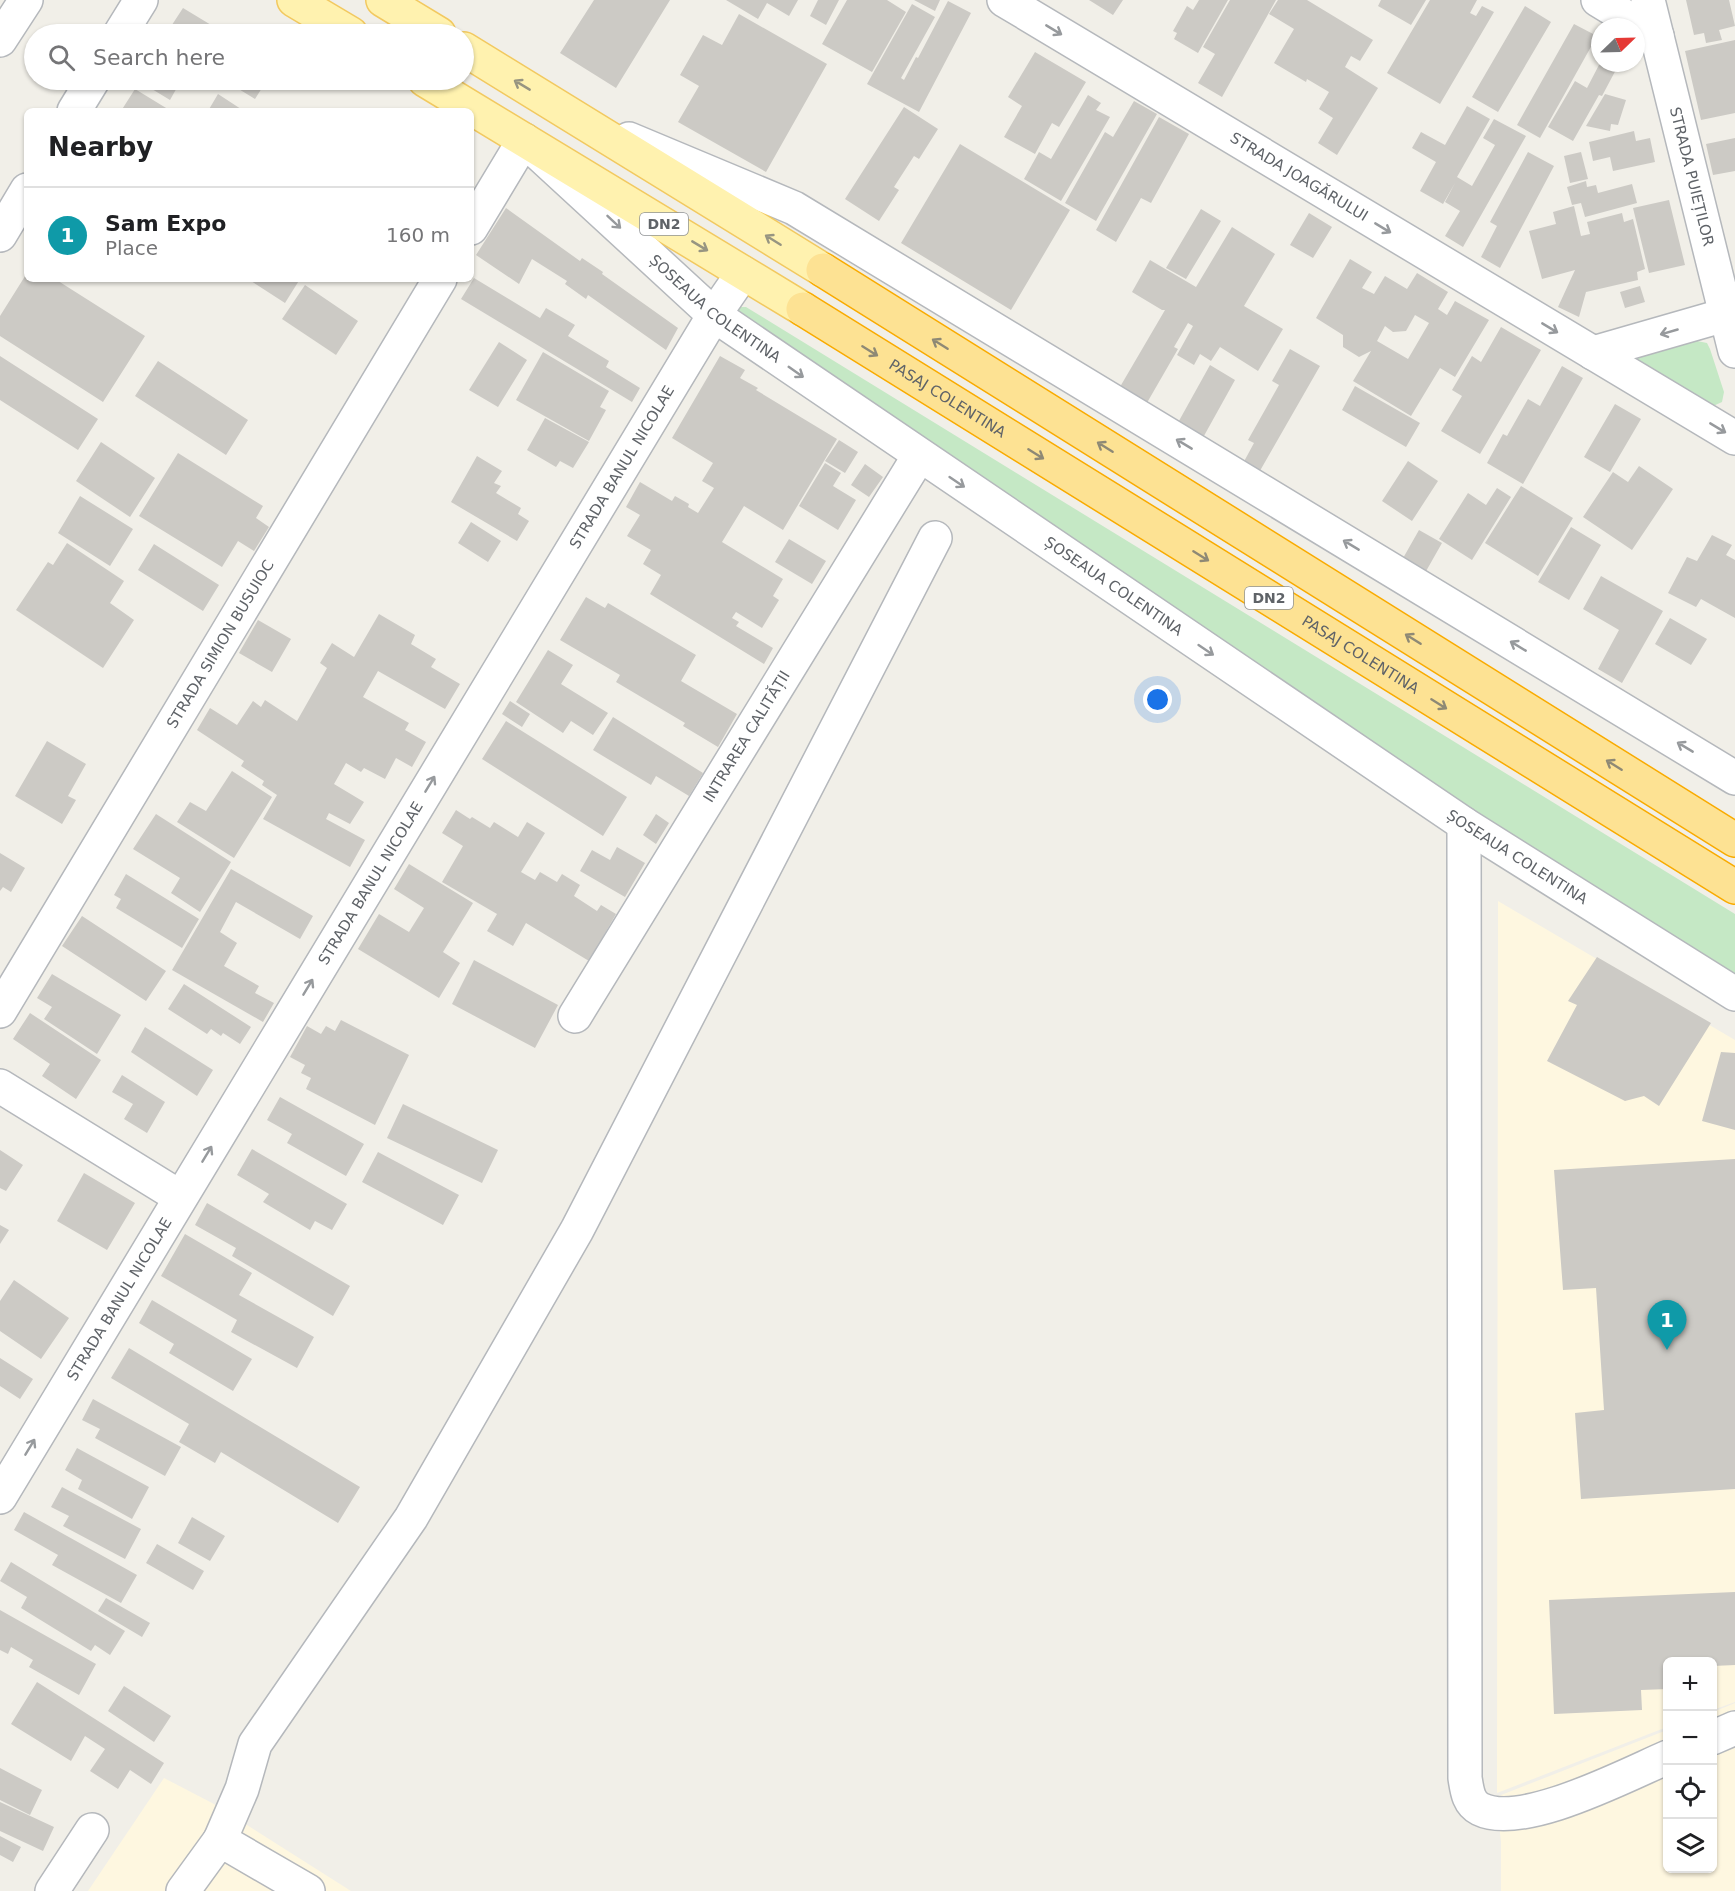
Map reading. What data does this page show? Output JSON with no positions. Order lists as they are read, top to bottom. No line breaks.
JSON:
{"streets":{"highway":["DN2","PASAJ COLENTINA"],"main road":["ȘOSEAUA COLENTINA"],"street":["STRADA PUIEȚILOR","STRADA JOAGĂRULUI","STRADA BANUL NICOLAE","STRADA SIMION BUSUIOC","INTRAREA CALITĂȚII"]},"crossings":[["ȘOSEAUA COLENTINA","PASAJ COLENTINA"],["ȘOSEAUA COLENTINA","STRADA BANUL NICOLAE"],["ȘOSEAUA COLENTINA","INTRAREA CALITĂȚII"]],"one_way":["ȘOSEAUA COLENTINA","STRADA BANUL NICOLAE"],"north":"top right","page":{"search":"Search here","heading":"Nearby","list":[{"mark":"1","name":"Sam Expo","note":"Place","value":"160 m"}],"pins":"1","map_buttons":["+","−"]}}
